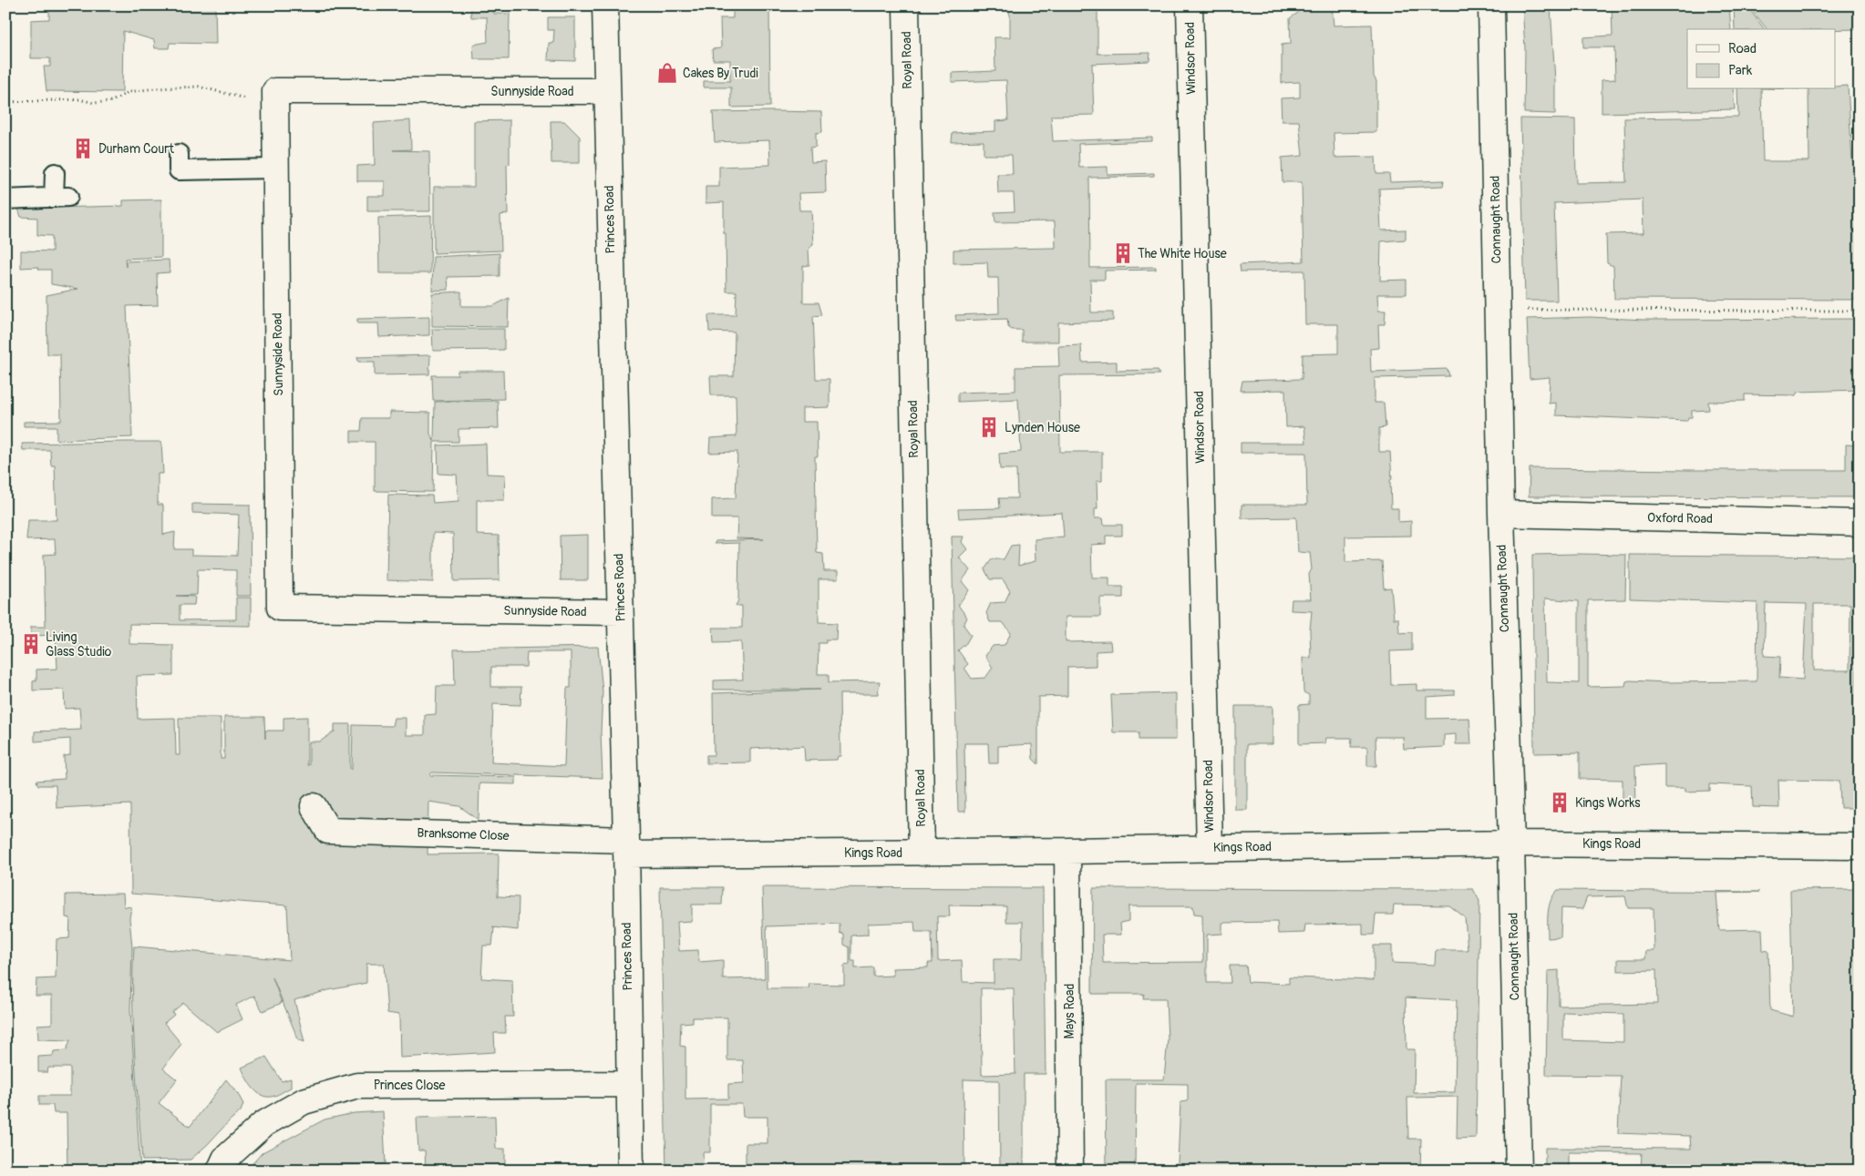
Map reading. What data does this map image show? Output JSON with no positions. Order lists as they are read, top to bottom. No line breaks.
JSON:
{"streets":{"street":["Windsor Road","Royal Road","Sunnyside Road","Princes Road","Connaught Road","Oxford Road","Branksome Close","Kings Road","Mays Road","Princes Close"]},"crossings":[["Windsor Road","Kings Road"],["Royal Road","Kings Road"],["Sunnyside Road","Princes Road"],["Princes Road","Branksome Close"],["Princes Road","Kings Road"],["Princes Road","Princes Close"],["Connaught Road","Oxford Road"],["Connaught Road","Kings Road"],["Branksome Close","Kings Road"],["Kings Road","Mays Road"]],"places":{"shop":["Cakes By Trudi"],"building":["Durham Court","The White House","Lynden House","Living Glass Studio","Kings Works"]},"legend":["Road","Park"]}
